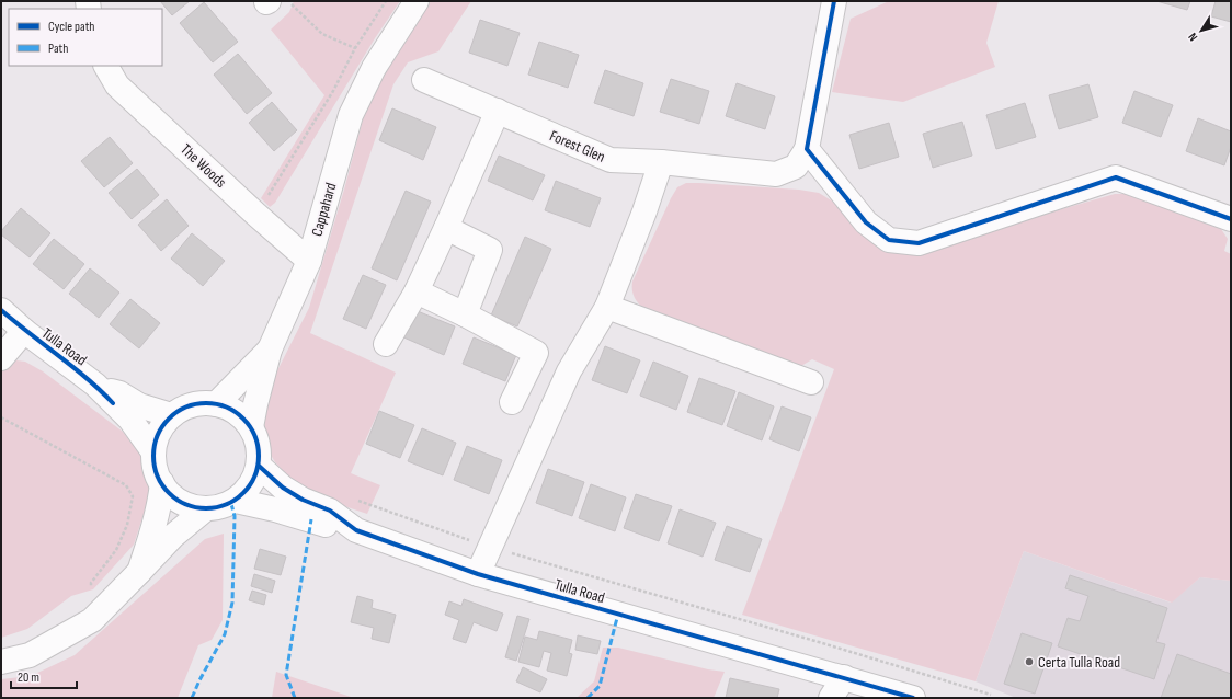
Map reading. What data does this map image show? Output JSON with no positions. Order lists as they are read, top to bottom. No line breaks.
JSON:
{"streets":{"street":["Forest Glen","The Woods","Cappahard","Tulla Road"]},"crossings":[["The Woods","Cappahard"],["Cappahard","Tulla Road"]],"places":["Certa Tulla Road"],"legend":["Cycle path","Path"],"scale_bar":"20 m","north":"bottom left"}
